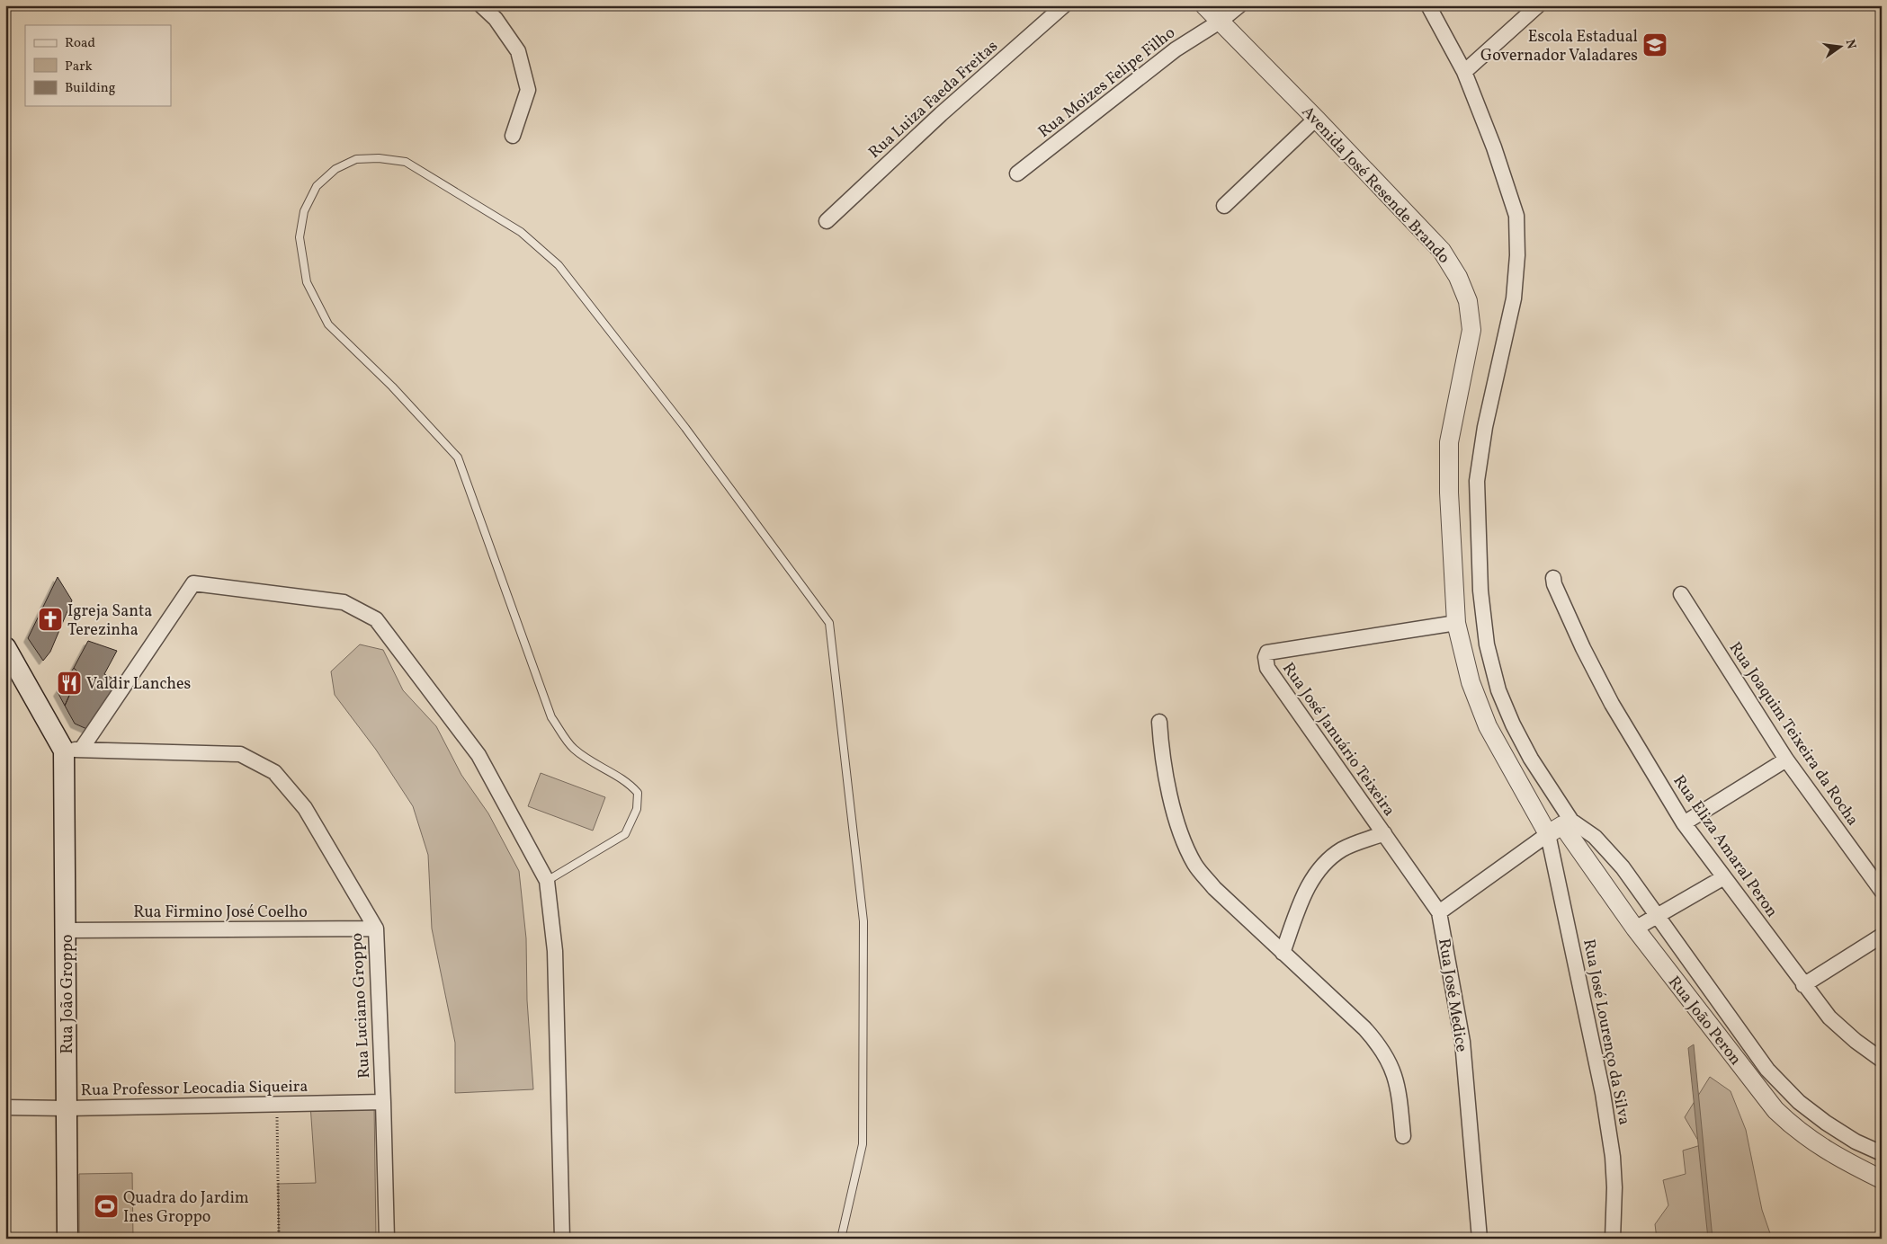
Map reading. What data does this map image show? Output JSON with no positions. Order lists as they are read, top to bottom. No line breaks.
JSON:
{"streets":{"main road":["Rua João Groppo"],"street":["Rua Moizes Felipe Filho","Rua Luiza Faeda Freitas","Avenida José Resende Brando","Rua Joaquim Teixeira da Rocha","Rua José Januário Teixeira","Rua Eliza Amaral Peron","Rua Firmino José Coelho","Rua José Medice","Rua Luciano Groppo","Rua João Peron","Rua José Lourenço da Silva","Rua Professor Leocadia Siqueira"]},"crossings":[["Rua Moizes Felipe Filho","Avenida José Resende Brando"],["Avenida José Resende Brando","Rua José Januário Teixeira"],["Avenida José Resende Brando","Rua João Peron"],["Avenida José Resende Brando","Rua José Lourenço da Silva"],["Rua José Januário Teixeira","Rua José Medice"],["Rua Firmino José Coelho","Rua João Groppo"],["Rua Firmino José Coelho","Rua Luciano Groppo"],["Rua João Groppo","Rua Luciano Groppo"],["Rua João Groppo","Rua Professor Leocadia Siqueira"],["Rua Luciano Groppo","Rua Professor Leocadia Siqueira"],["Rua João Peron","Rua José Lourenço da Silva"]],"places":{"school or university":["Escola Estadual Governador Valadares"],"church":["Igreja Santa Terezinha"],"restaurant":["Valdir Lanches"],"sports":["Quadra do Jardim Ines Groppo"]},"legend":["Road","Park","Building"],"north":"right"}
